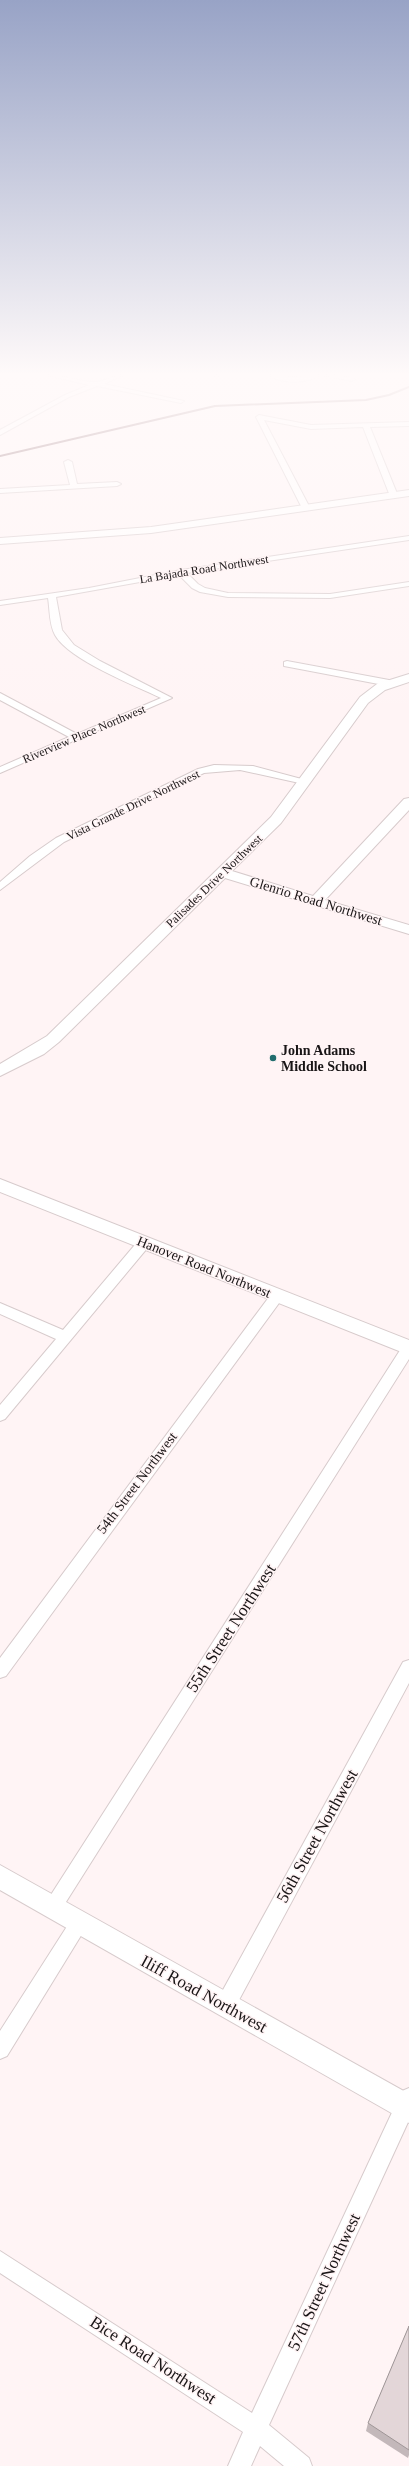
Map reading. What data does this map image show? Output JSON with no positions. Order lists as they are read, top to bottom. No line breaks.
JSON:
{"streets":{"street":["La Bajada Road Northwest","Riverview Place Northwest","Vista Grande Drive Northwest","Palisades Drive Northwest","Glenrio Road Northwest","Hanover Road Northwest","54th Street Northwest","55th Street Northwest","56th Street Northwest","Iliff Road Northwest","57th Street Northwest","Bice Road Northwest"]},"crossings":[["La Bajada Road Northwest","Riverview Place Northwest"],["Vista Grande Drive Northwest","Palisades Drive Northwest"],["Palisades Drive Northwest","Glenrio Road Northwest"],["Hanover Road Northwest","54th Street Northwest"],["Hanover Road Northwest","55th Street Northwest"],["55th Street Northwest","Iliff Road Northwest"],["56th Street Northwest","Iliff Road Northwest"],["Iliff Road Northwest","57th Street Northwest"],["57th Street Northwest","Bice Road Northwest"]],"places":["John Adams Middle School"]}
